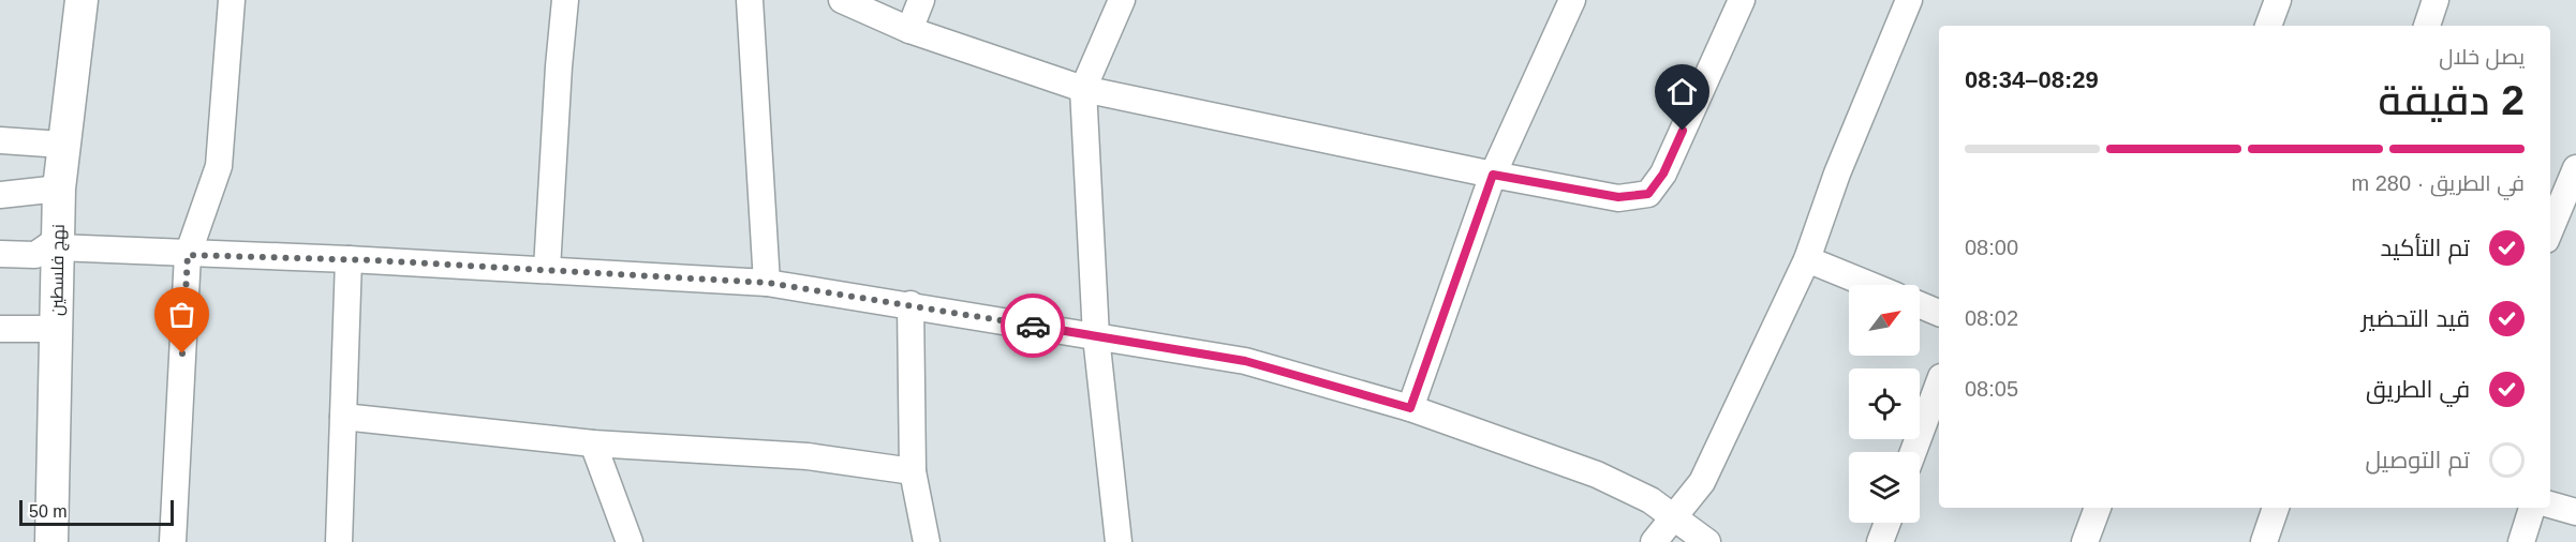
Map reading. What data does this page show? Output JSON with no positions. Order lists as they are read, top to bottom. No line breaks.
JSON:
{"streets":{"main road":["نهج فلسطين"]},"scale_bar":"50 m","north":"top right","page":{"heading":["2 دقيقة","يصل خلال","08:29–08:34"],"bar":"في الطريق · 280 m","list":[["تم التأكيد","08:00"],["قيد التحضير","08:02"],["في الطريق","08:05"],"تم التوصيل"],"scale":"50 m"}}
